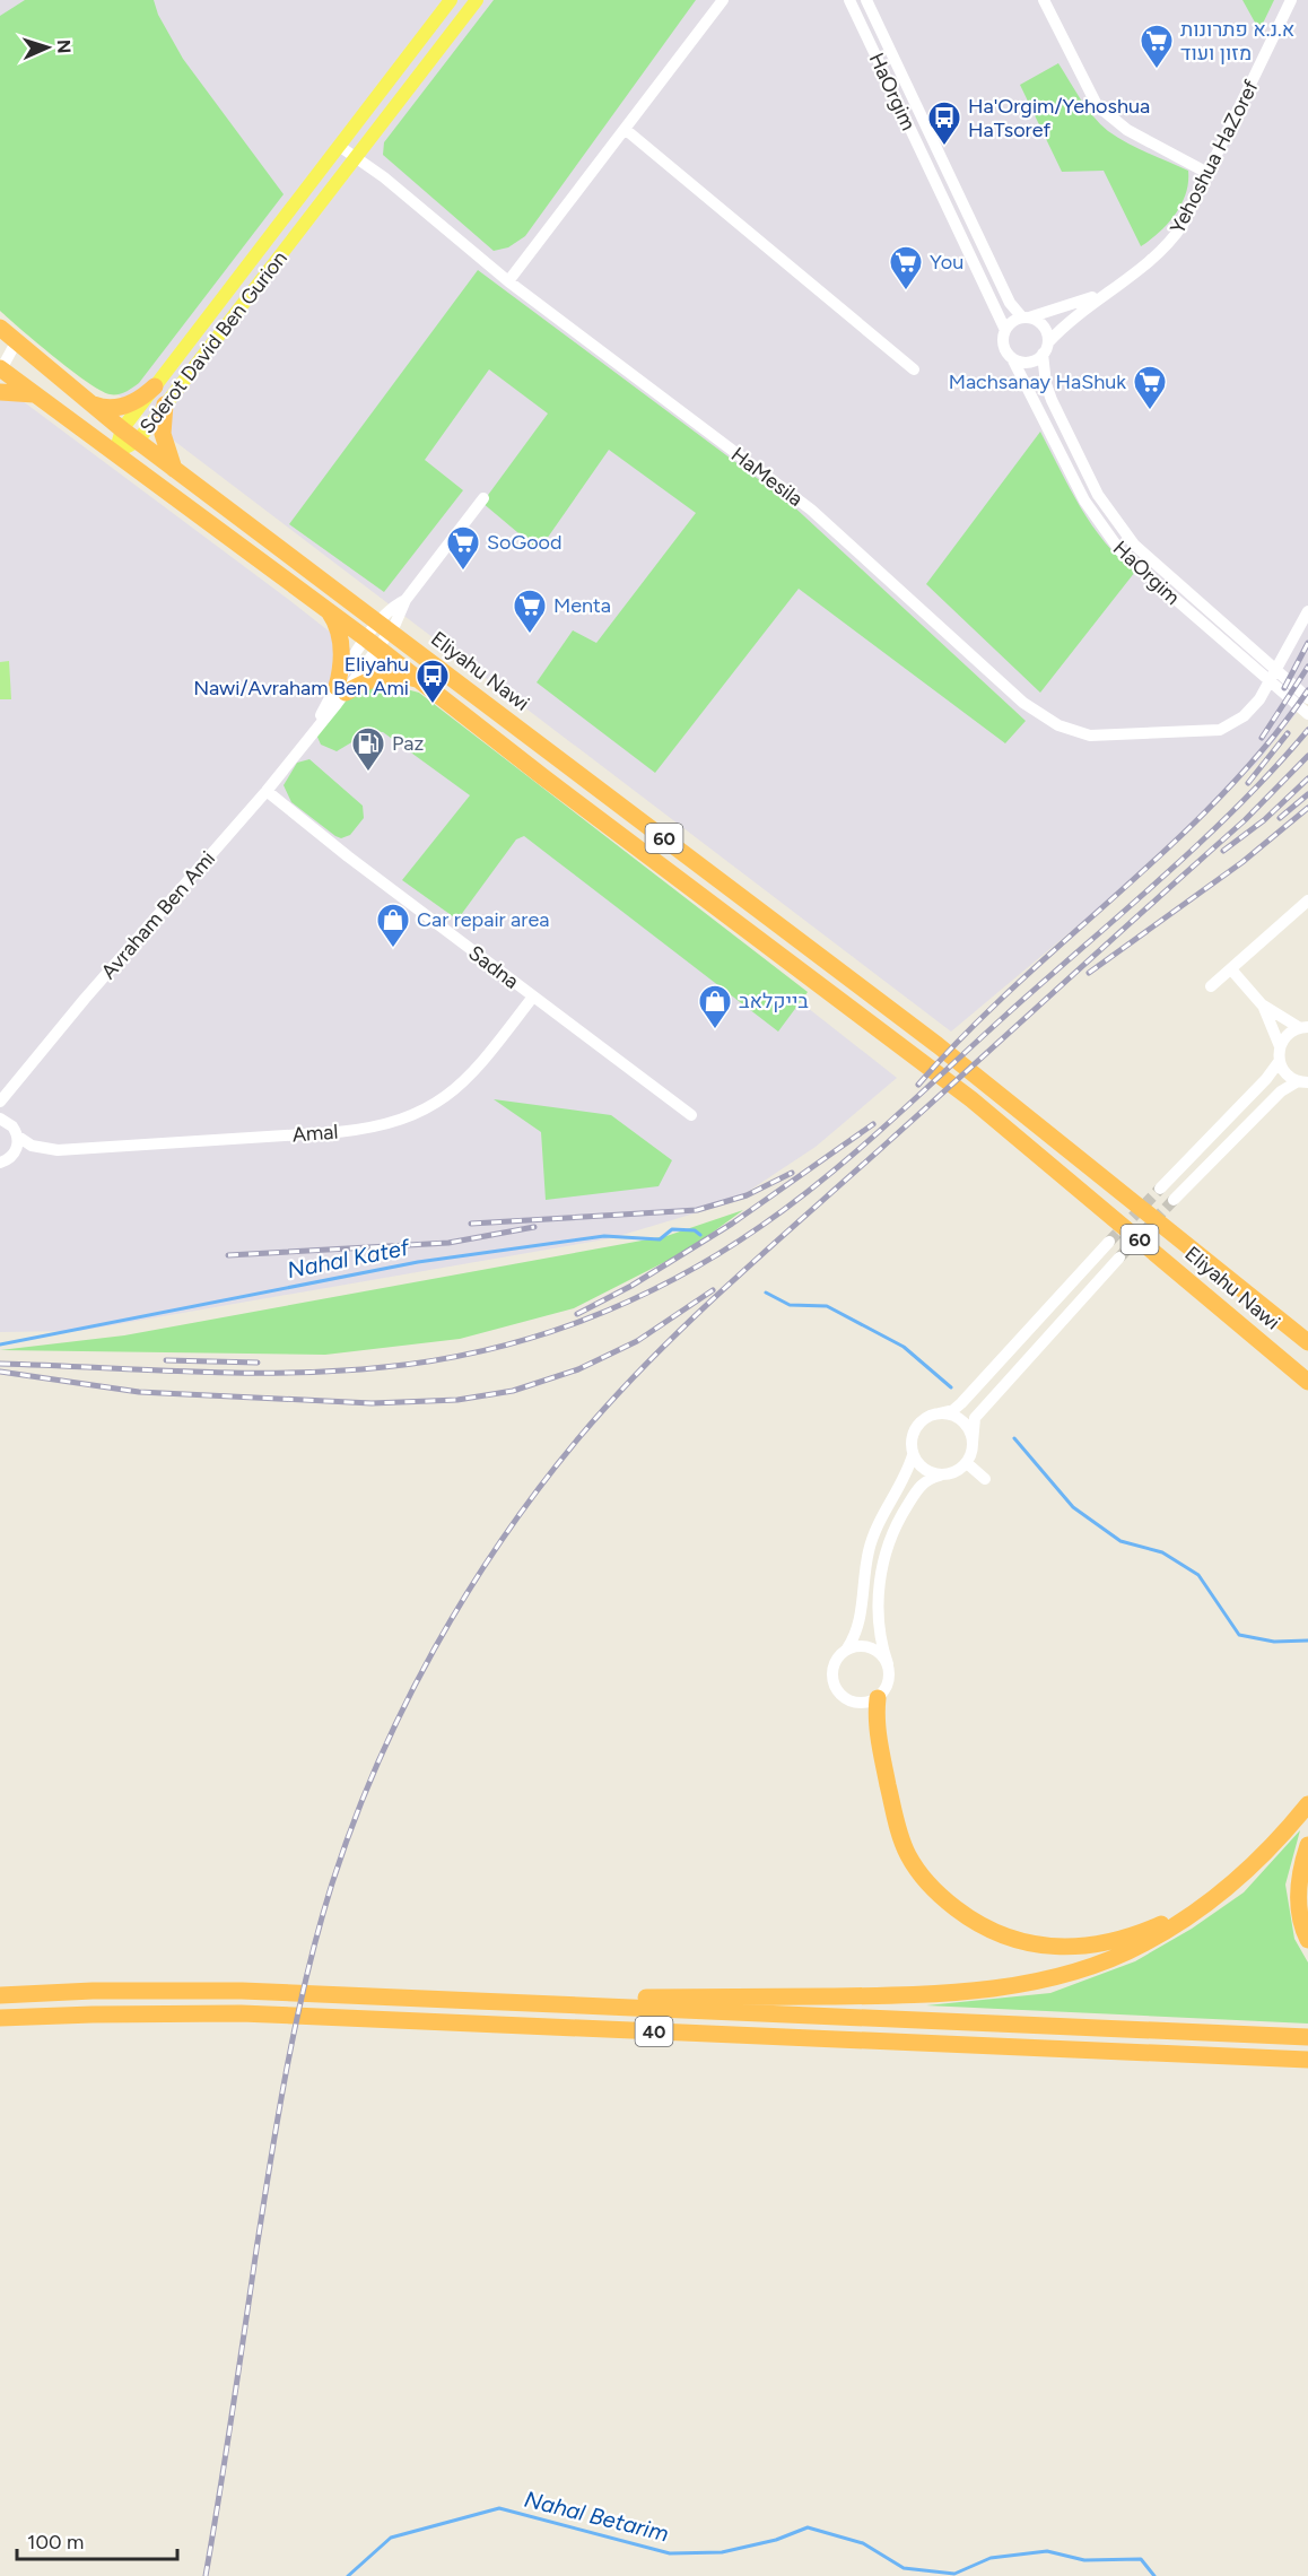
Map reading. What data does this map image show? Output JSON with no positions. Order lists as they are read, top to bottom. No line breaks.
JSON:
{"streets":{"highway":["Eliyahu Nawi","60","40"],"main road":["Sderot David Ben Gurion"],"street":["HaOrgim","Yehoshua HaZoref","HaMesila","Avraham Ben Ami","Sadna","Amal"]},"crossings":[["HaOrgim","Yehoshua HaZoref"],["Sderot David Ben Gurion","HaMesila"],["Sderot David Ben Gurion","Eliyahu Nawi"],["Sderot David Ben Gurion","60"],["Eliyahu Nawi","60"],["Eliyahu Nawi","Avraham Ben Ami"],["60","Avraham Ben Ami"],["Avraham Ben Ami","Sadna"],["Sadna","Amal"]],"water":["Nahal Katef","Nahal Betarim"],"places":{"supermarket":["א.נ.א פתרונות מזון ועוד","You","Machsanay HaShuk","SoGood","Menta"],"bus stop":["Ha'Orgim/Yehoshua HaTsoref","Eliyahu Nawi/Avraham Ben Ami"],"fuel station":["Paz"],"shop":["Car repair area","בייקלאב"]},"scale_bar":"100 m","north":"right"}
